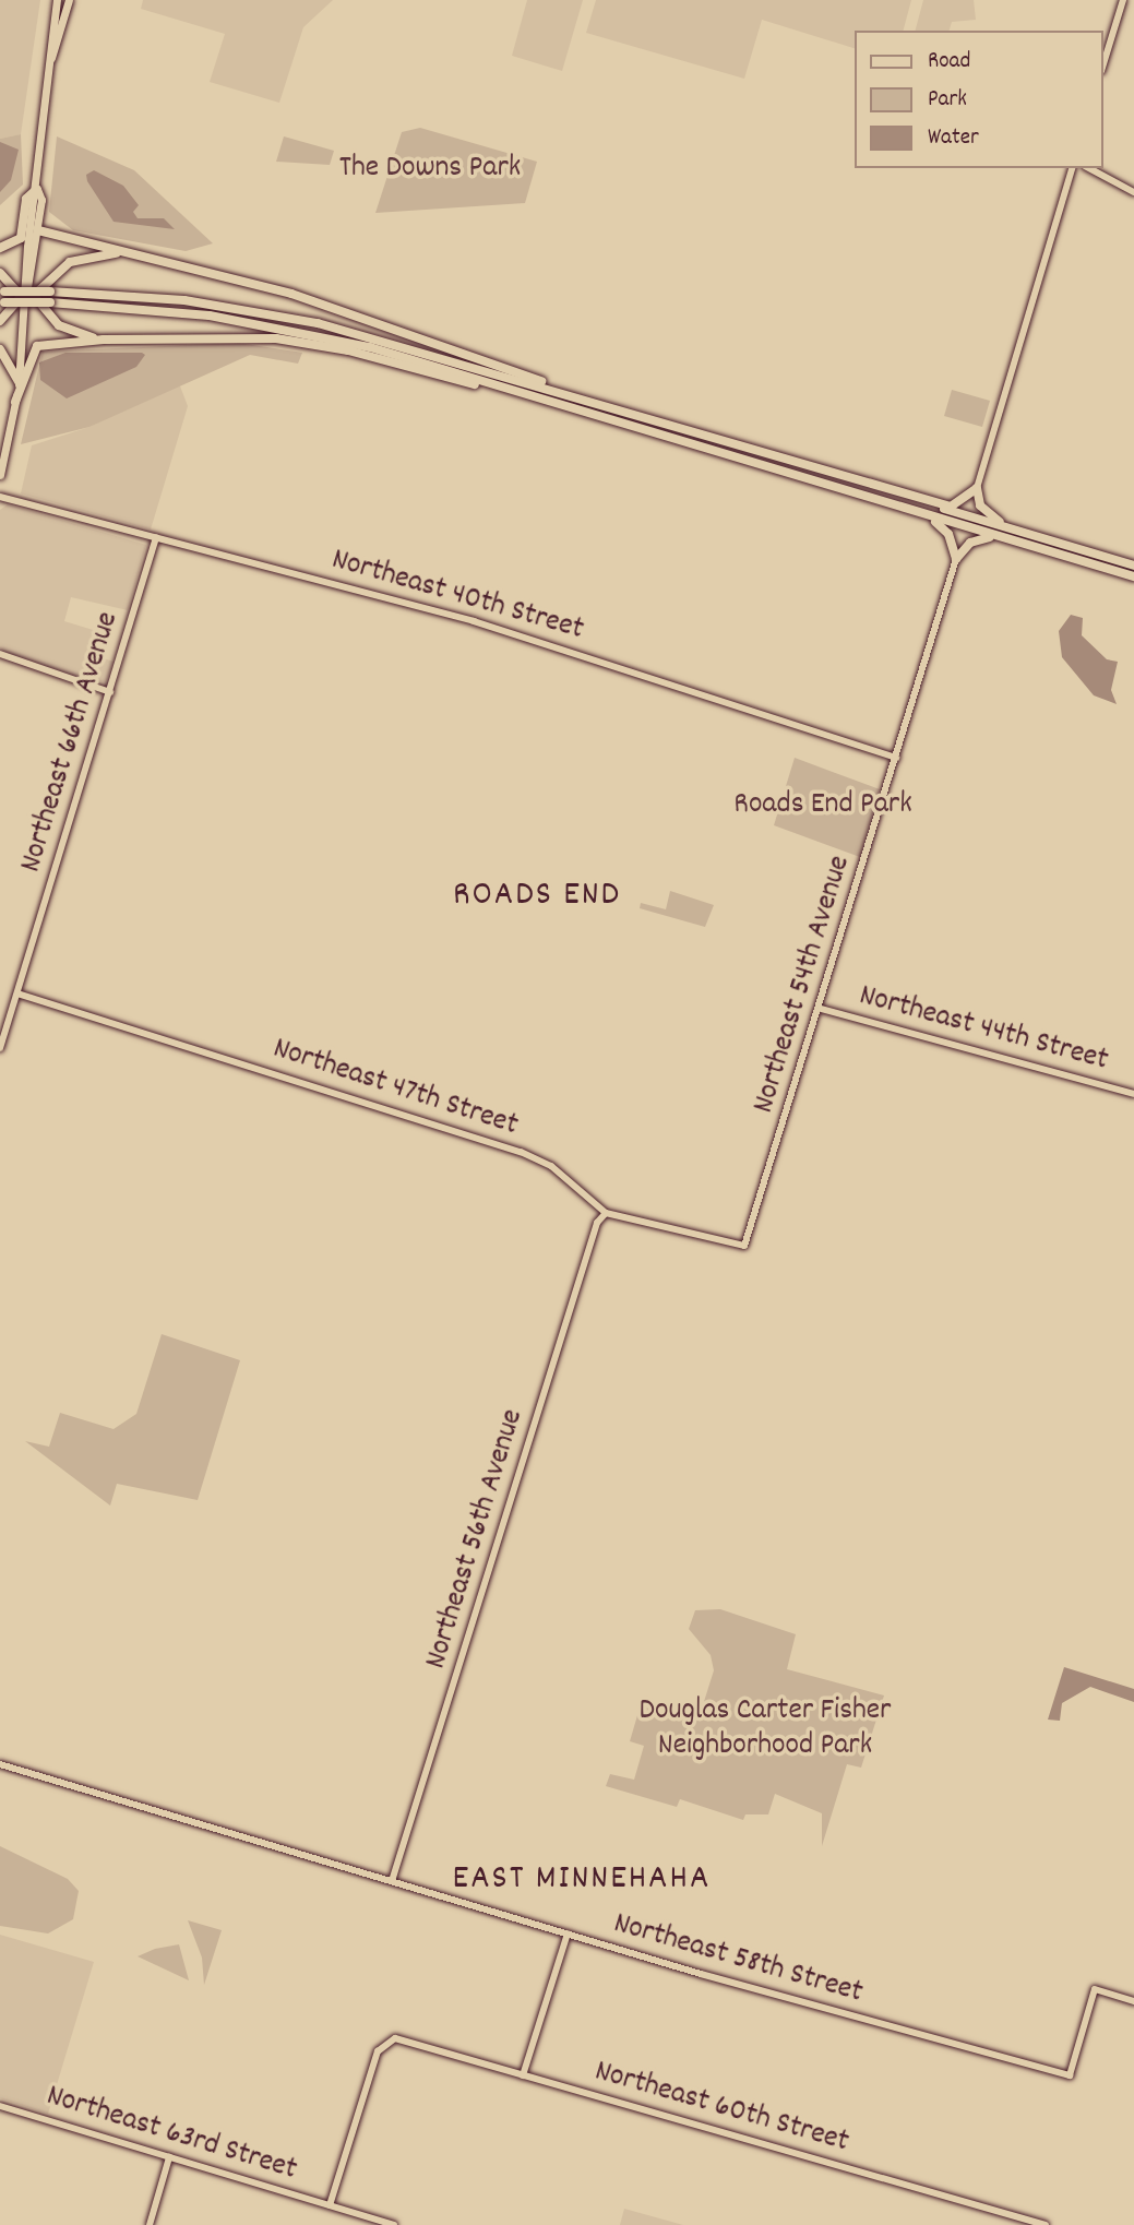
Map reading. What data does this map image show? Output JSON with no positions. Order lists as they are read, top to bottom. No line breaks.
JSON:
{"streets":{"street":["Northeast 40th Street","Northeast 66th Avenue","Northeast 54th Avenue","Northeast 44th Street","Northeast 47th Street","Northeast 56th Avenue","Northeast 58th Street","Northeast 60th Street","Northeast 63rd Street"]},"crossings":[["Northeast 40th Street","Northeast 66th Avenue"],["Northeast 40th Street","Northeast 54th Avenue"],["Northeast 66th Avenue","Northeast 47th Street"],["Northeast 54th Avenue","Northeast 44th Street"],["Northeast 54th Avenue","Northeast 47th Street"],["Northeast 47th Street","Northeast 56th Avenue"],["Northeast 56th Avenue","Northeast 58th Street"],["Northeast 60th Street","Northeast 63rd Street"]],"districts":["ROADS END","EAST MINNEHAHA"],"parks":["The Downs Park","Roads End Park","Douglas Carter Fisher Neighborhood Park"],"legend":["Road","Park","Water"]}
